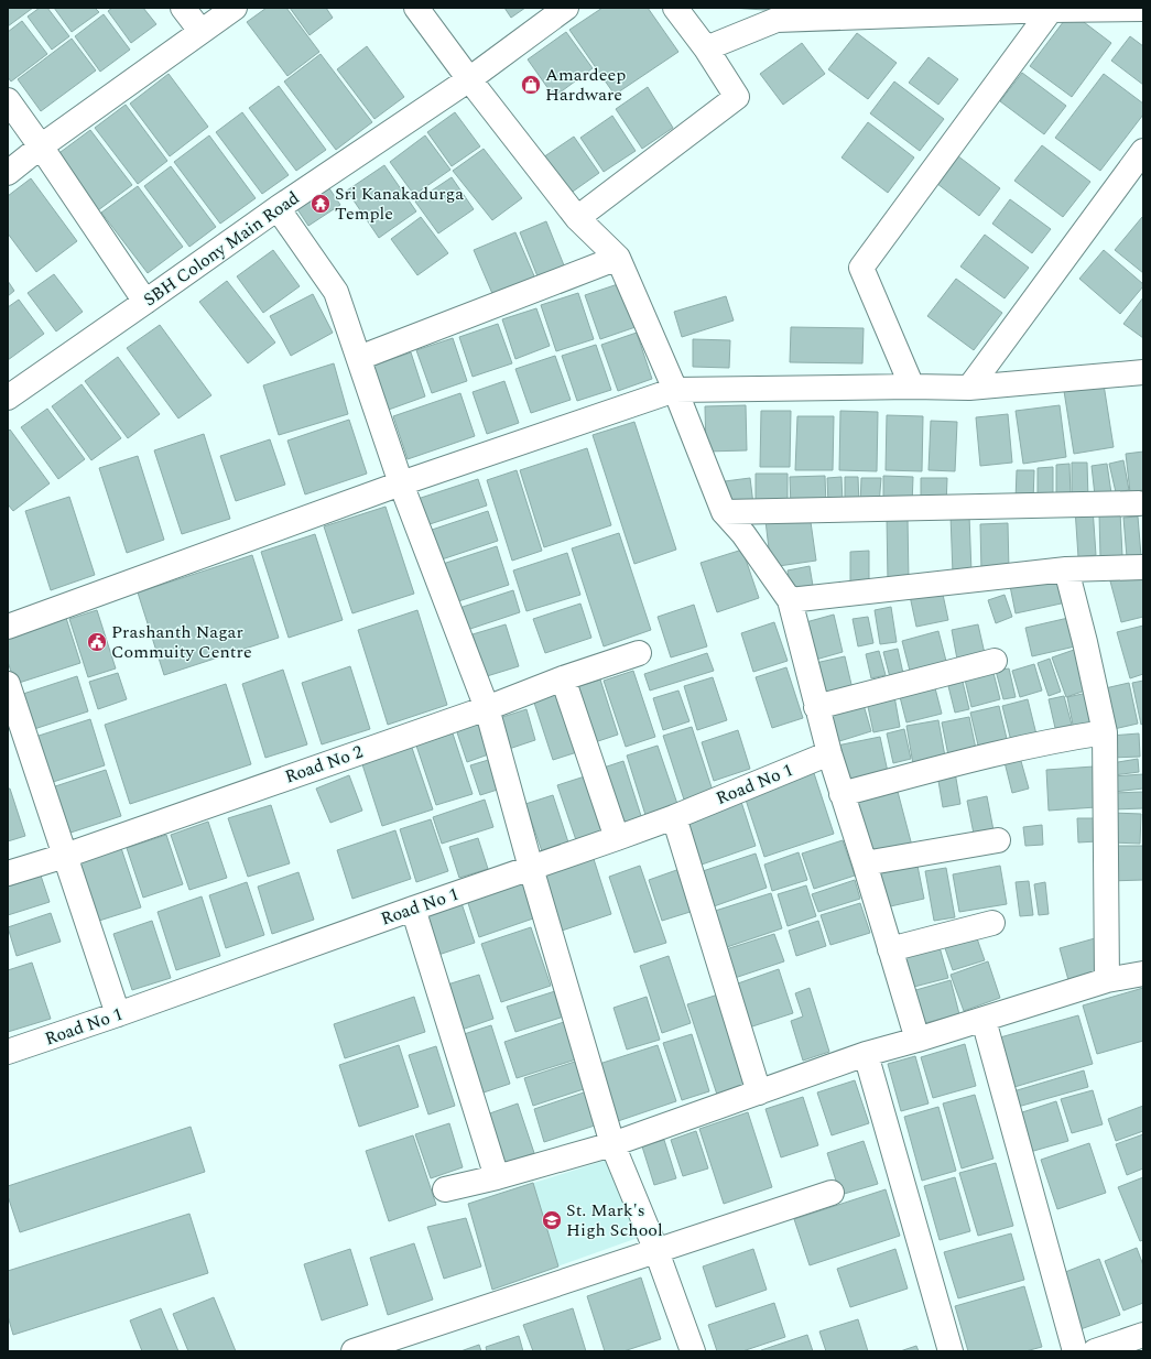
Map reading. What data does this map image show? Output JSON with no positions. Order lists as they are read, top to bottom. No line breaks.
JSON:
{"streets":{"street":["SBH Colony Main Road","Road No 2","Road No 1"]},"places":{"shop":["Amardeep Hardware"],"temple":["Sri Kanakadurga Temple"],"public building":["Prashanth Nagar Commuity Centre"],"school or university":["St. Mark's High School"]}}
